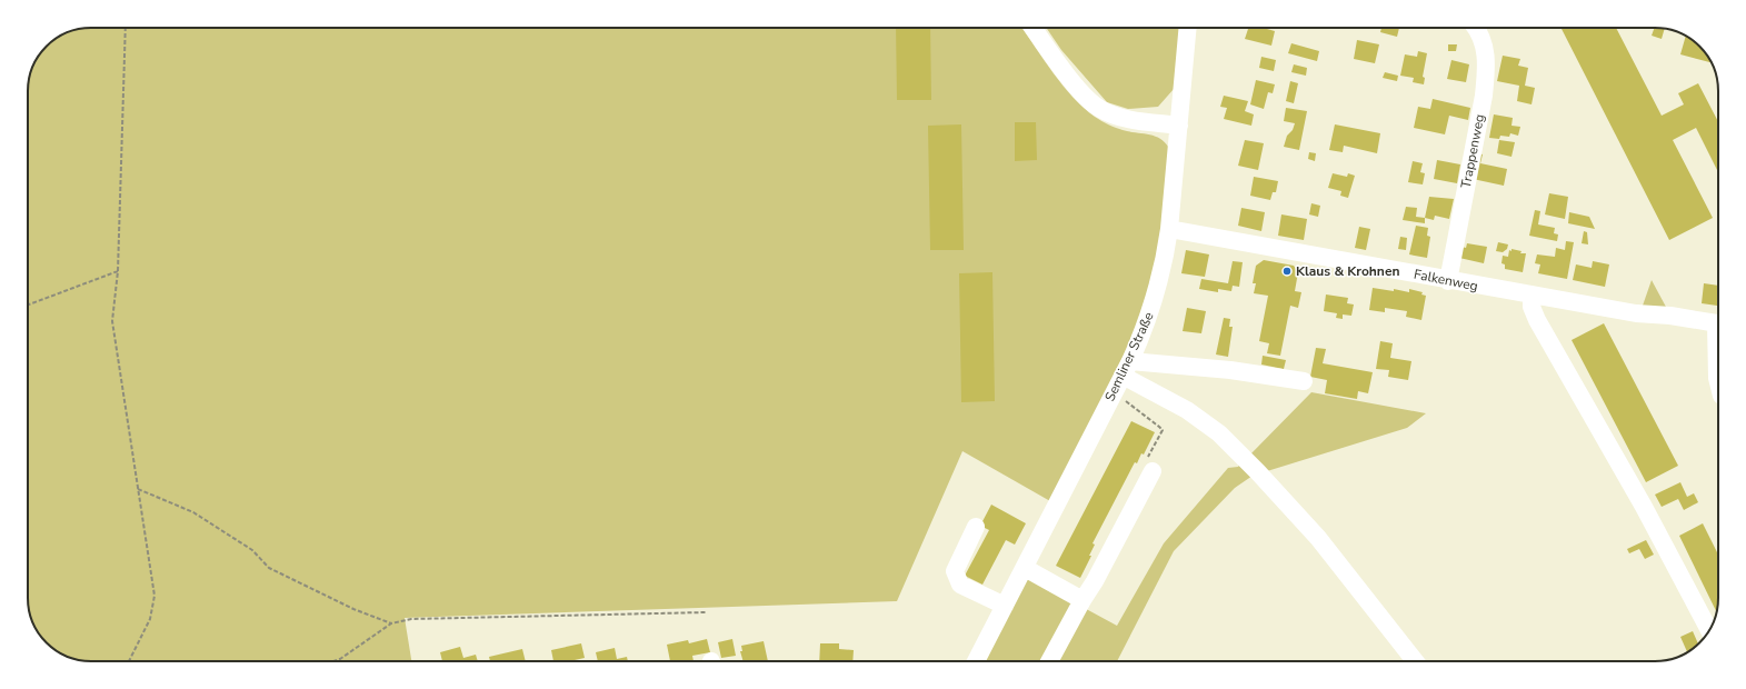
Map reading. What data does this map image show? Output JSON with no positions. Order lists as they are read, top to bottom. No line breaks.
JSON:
{"streets":{"street":["Trappenweg","Falkenweg","Semliner Straße"]},"crossings":[["Trappenweg","Falkenweg"],["Falkenweg","Semliner Straße"]],"places":["Klaus & Krohnen"]}
